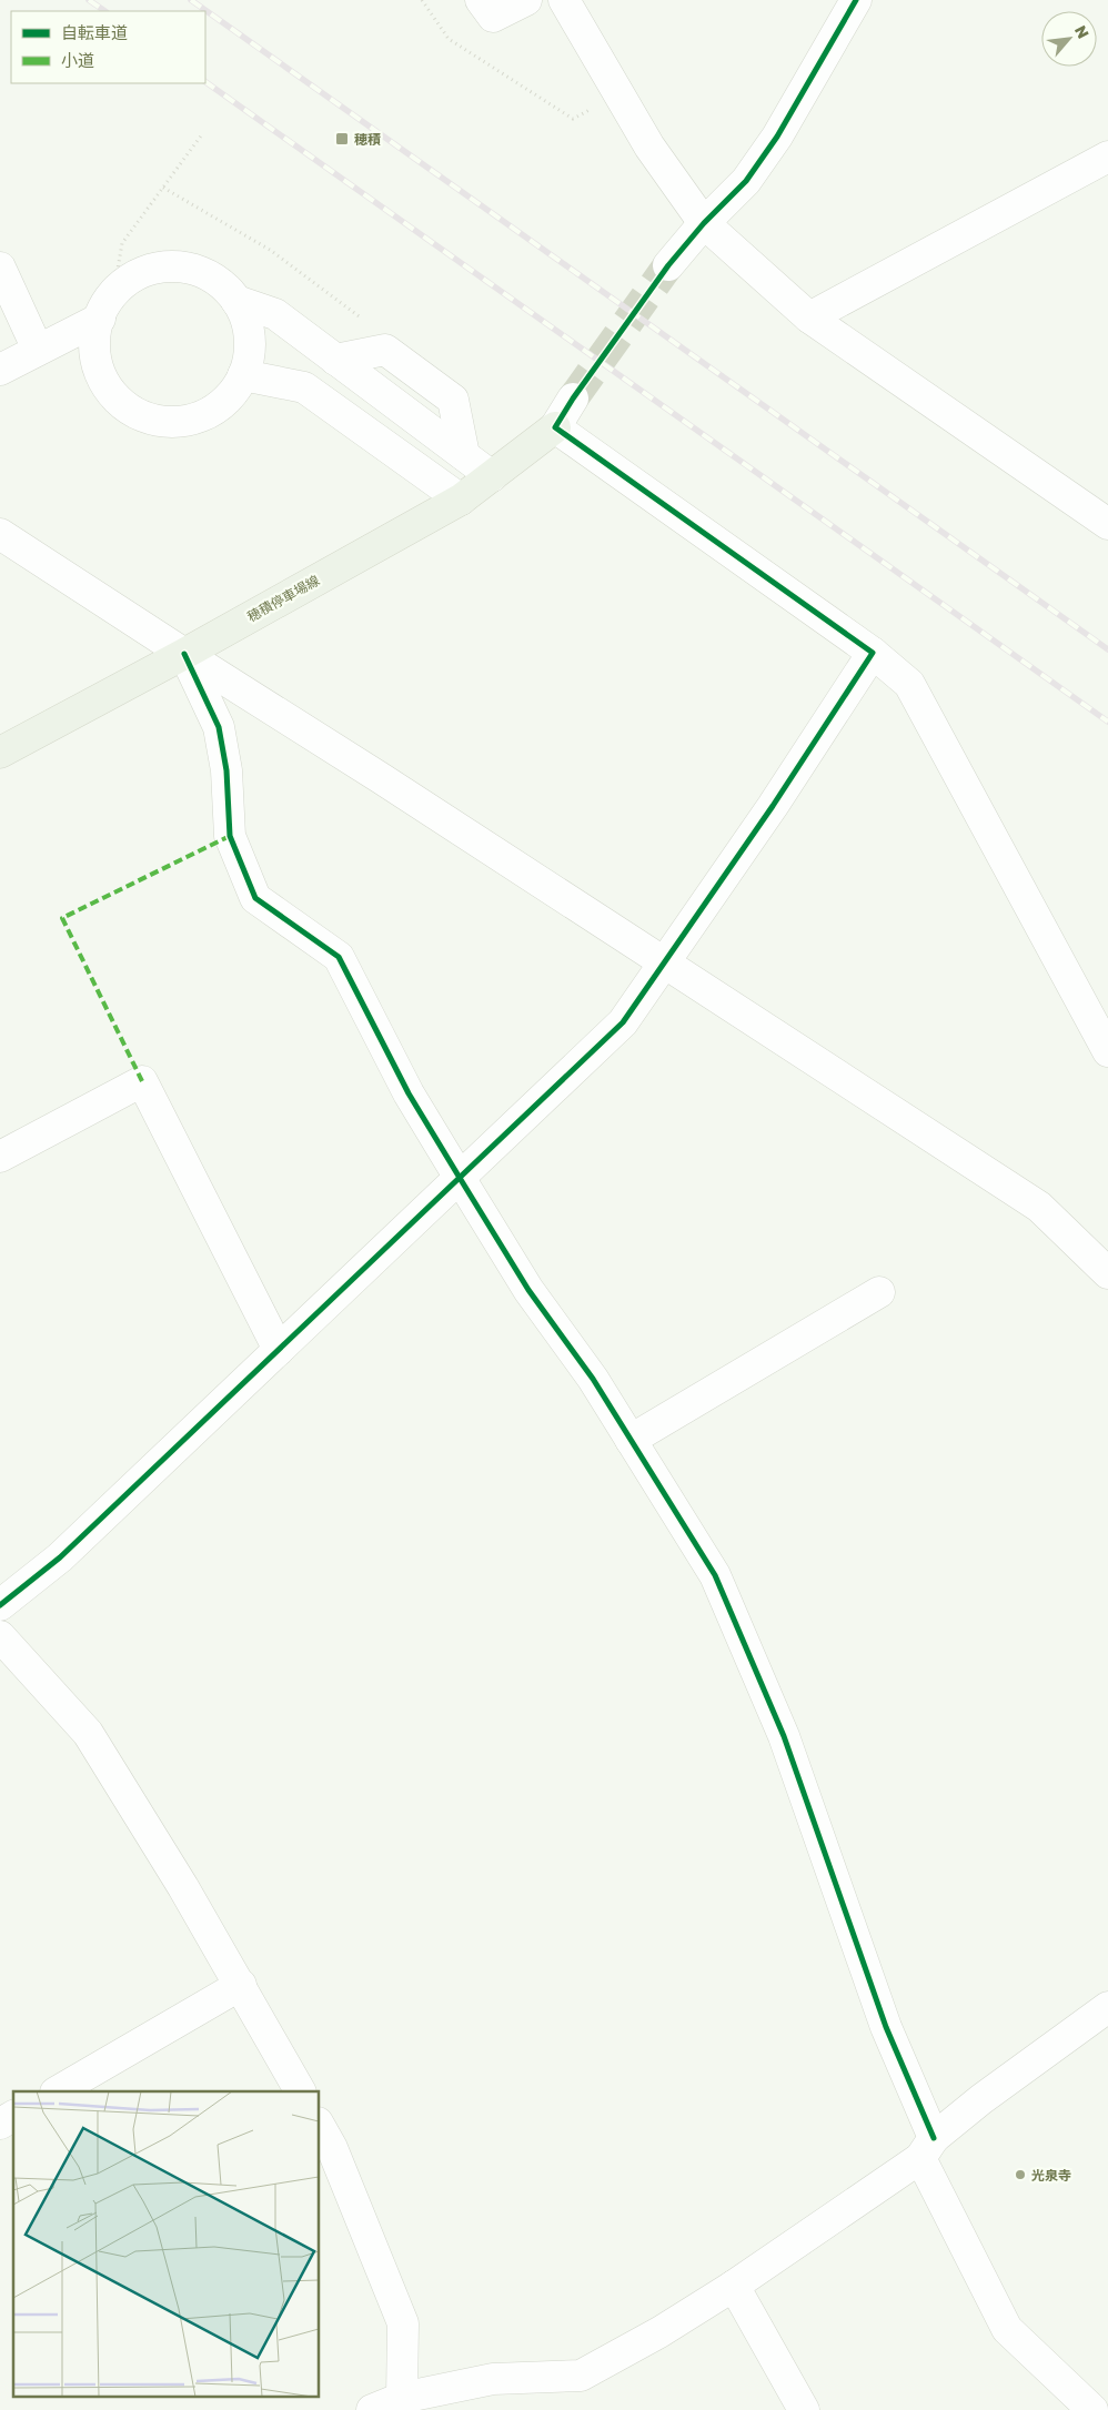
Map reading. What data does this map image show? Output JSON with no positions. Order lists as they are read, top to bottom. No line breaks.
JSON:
{"streets":{"main road":["穂積停車場線"]},"places":{"transit":["穂積"],"other":["光泉寺"]},"legend":["自転車道","小道"],"north":"top right"}
